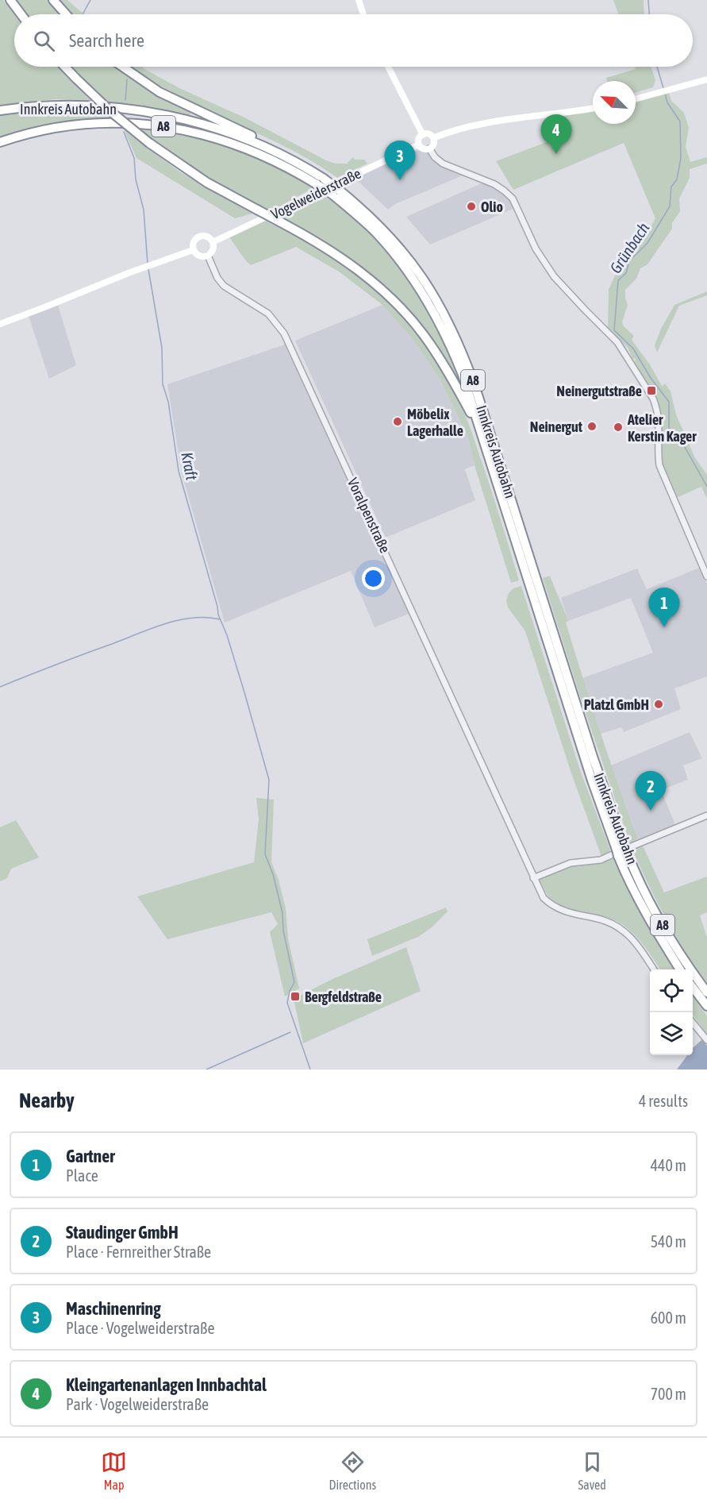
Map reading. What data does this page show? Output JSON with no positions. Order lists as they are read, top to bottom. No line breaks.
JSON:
{"streets":{"highway":["Innkreis Autobahn","A8"],"main road":["Vogelweiderstraße"],"street":["Voralpenstraße"]},"crossings":[["Vogelweiderstraße","Voralpenstraße"]],"water":["Grünbach","Kraft"],"places":{"other":["Olio","Möbelix Lagerhalle","Neinergut","Atelier Kerstin Kager","Platzl GmbH"],"transit":["Neinergutstraße","Bergfeldstraße"]},"north":"top left","page":{"search":"Search here","pins":["4","3","1","2"],"heading":["Nearby","4 results"],"list":[{"mark":"1","name":"Gartner","note":"Place","value":"440 m"},{"mark":"2","name":"Staudinger GmbH","note":"Place · Fernreither Straße","value":"540 m"},{"mark":"3","name":"Maschinenring","note":"Place · Vogelweiderstraße","value":"600 m"},{"mark":"4","name":"Kleingartenanlagen Innbachtal","note":"Park · Vogelweiderstraße","value":"700 m"}],"nav":["Map","Directions","Saved"]}}
